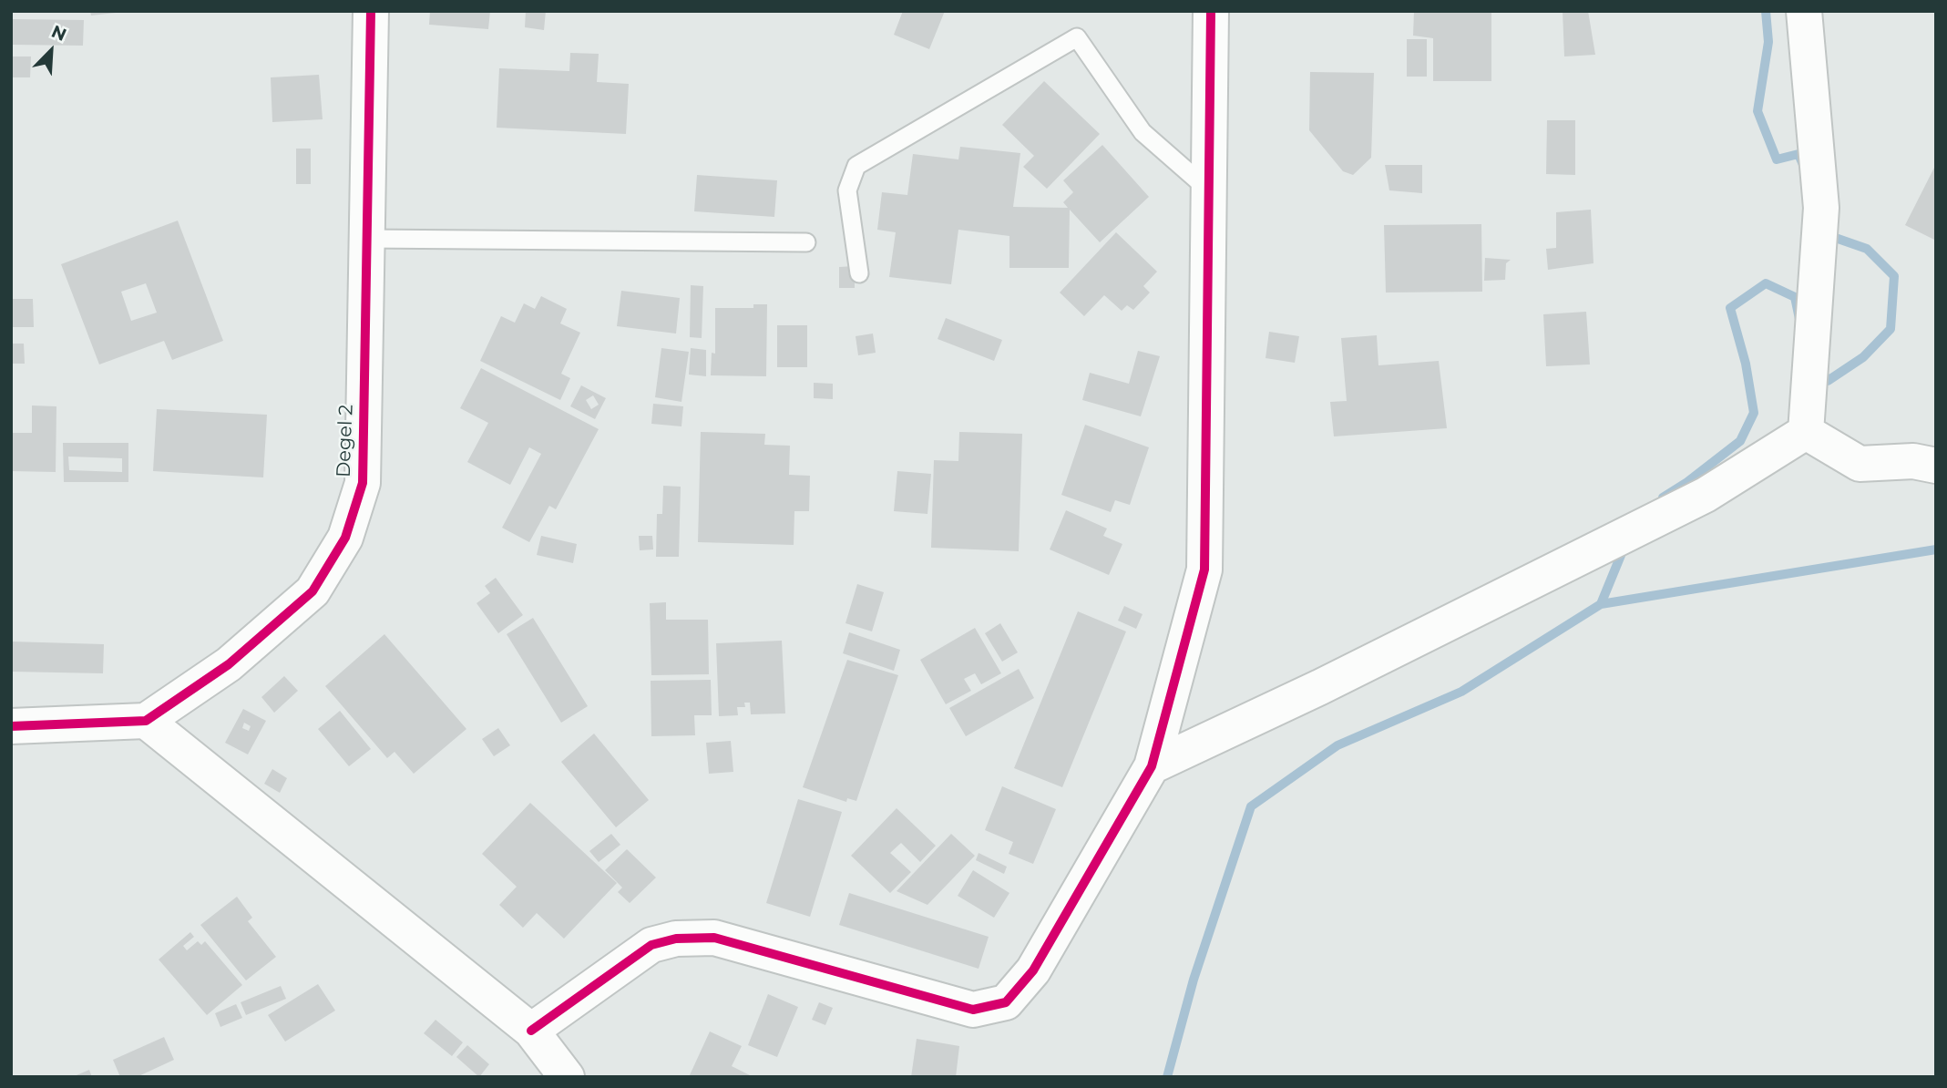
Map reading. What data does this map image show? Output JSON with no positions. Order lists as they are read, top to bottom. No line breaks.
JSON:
{"streets":{"street":["Degel 2"]},"north":"top right"}
